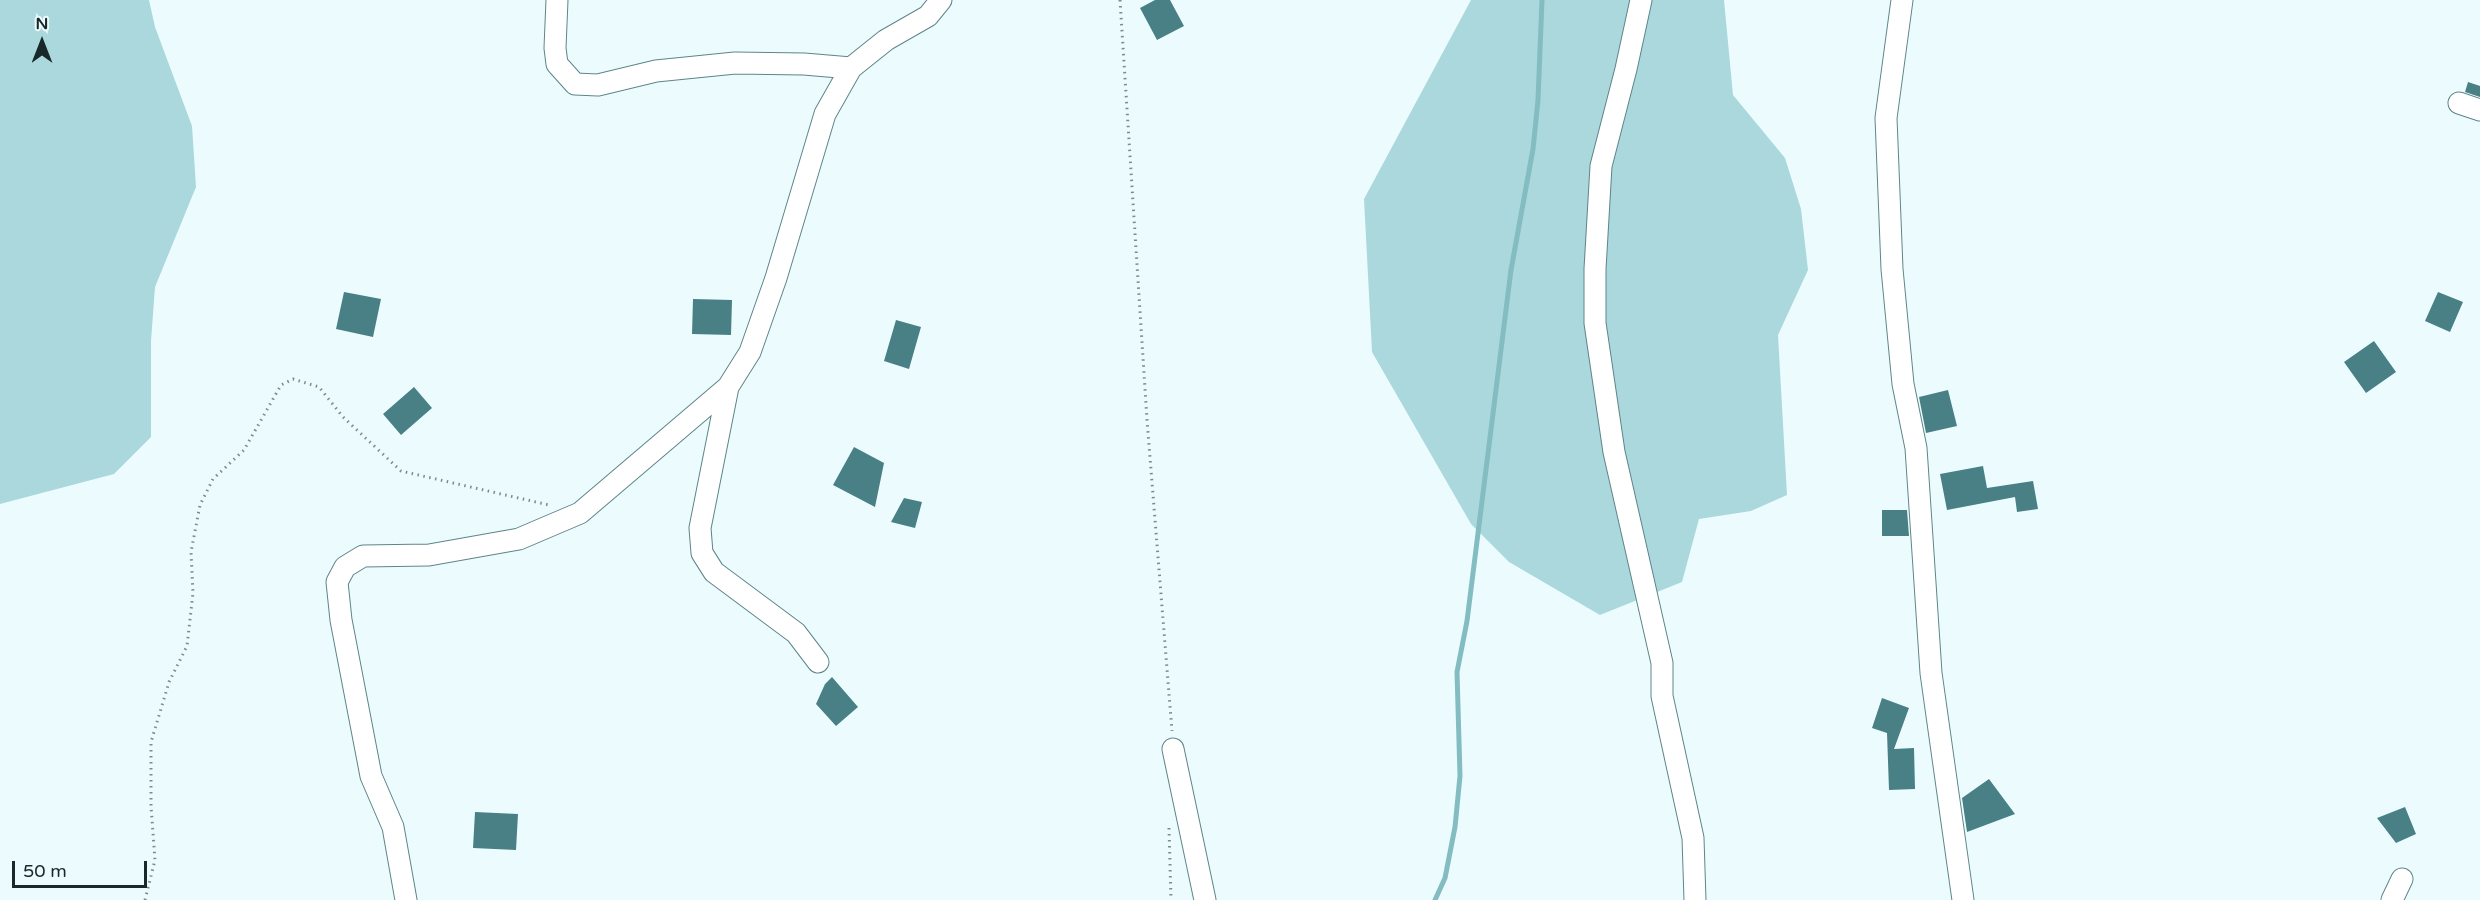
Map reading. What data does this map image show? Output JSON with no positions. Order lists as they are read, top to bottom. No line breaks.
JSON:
{"scale_bar":"50 m","north":"top"}
